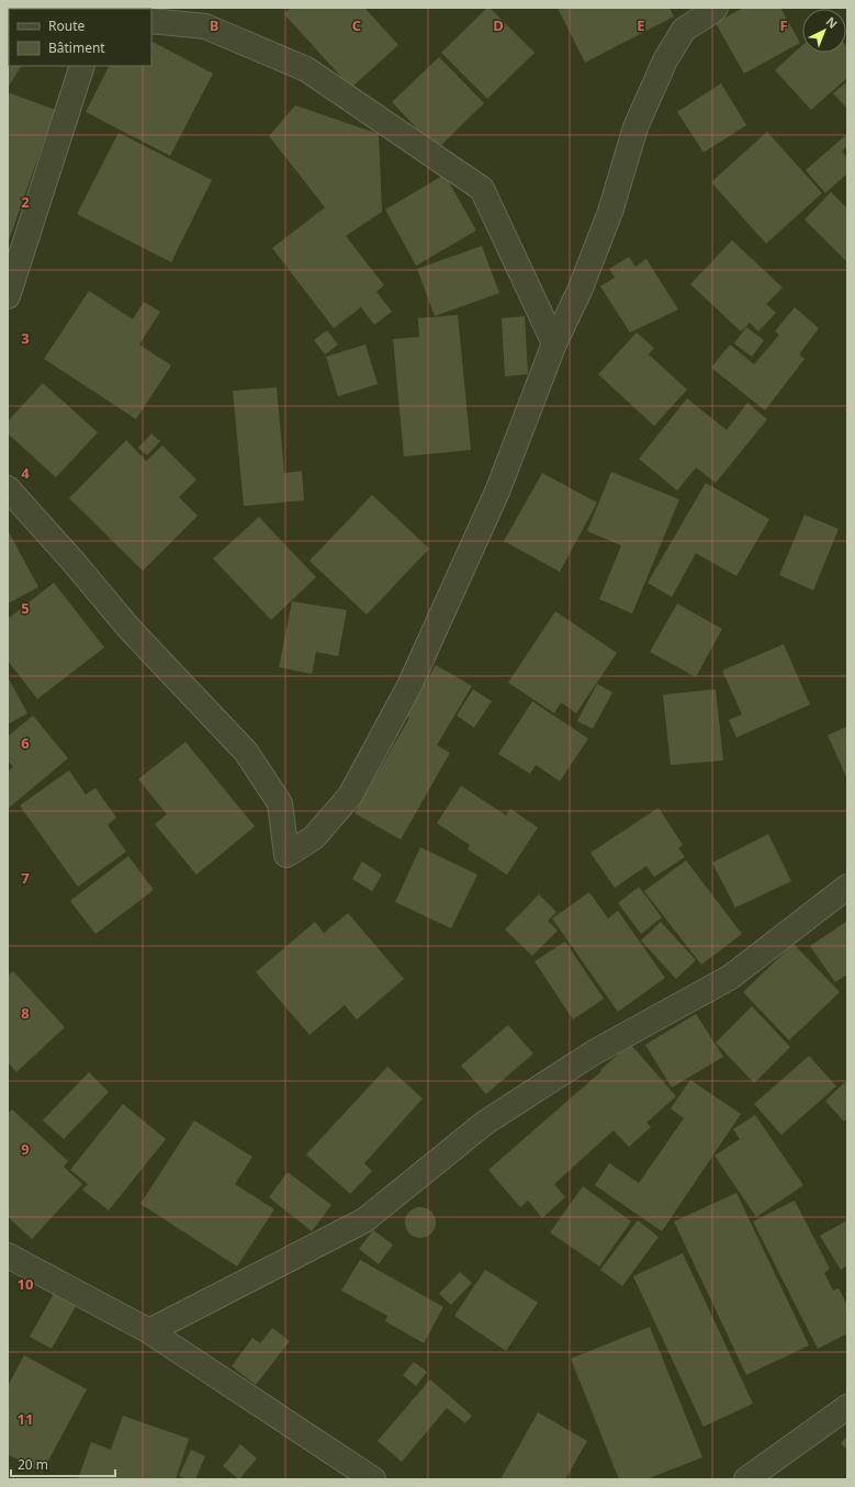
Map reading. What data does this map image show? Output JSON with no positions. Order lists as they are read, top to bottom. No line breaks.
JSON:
{"legend":["Route","Bâtiment"],"scale_bar":"20 m","north":"top right","grid":{"columns":["B","C","D","E","F"],"rows":["2","3","4","5","6","7","8","9","10","11"]}}
